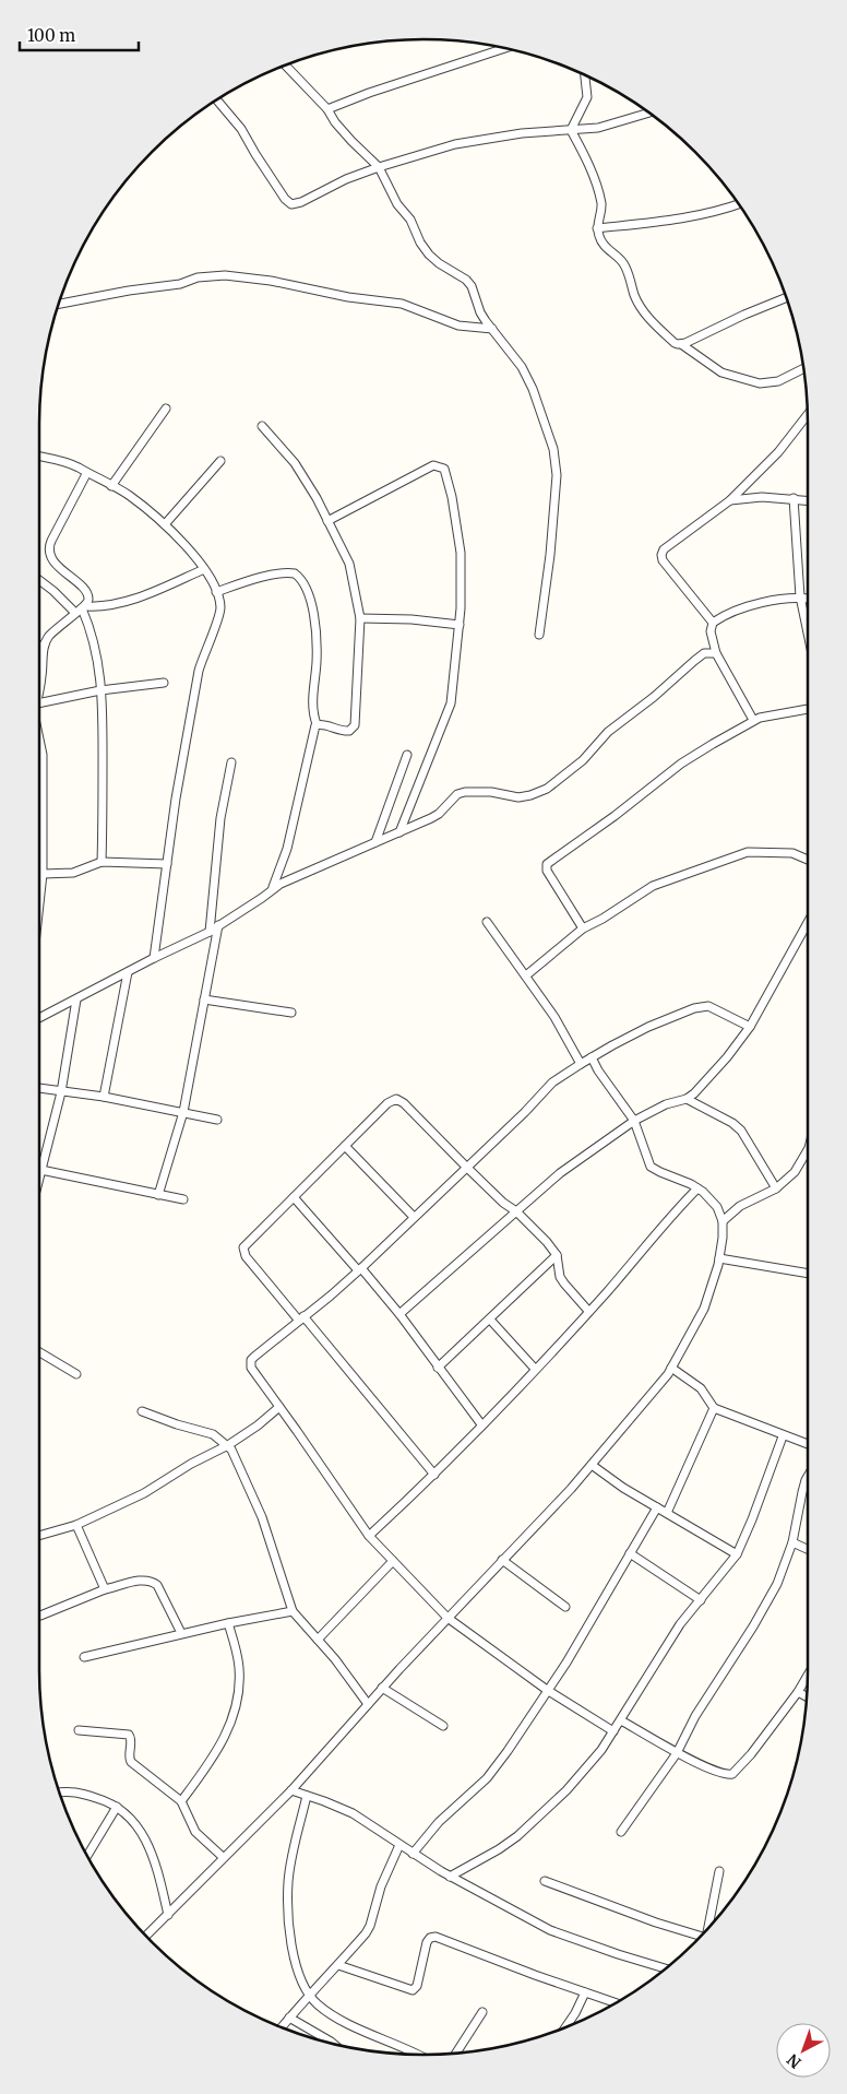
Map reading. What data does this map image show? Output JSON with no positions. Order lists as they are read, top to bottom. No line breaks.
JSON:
{"scale_bar":"100 m","north":"bottom left"}
